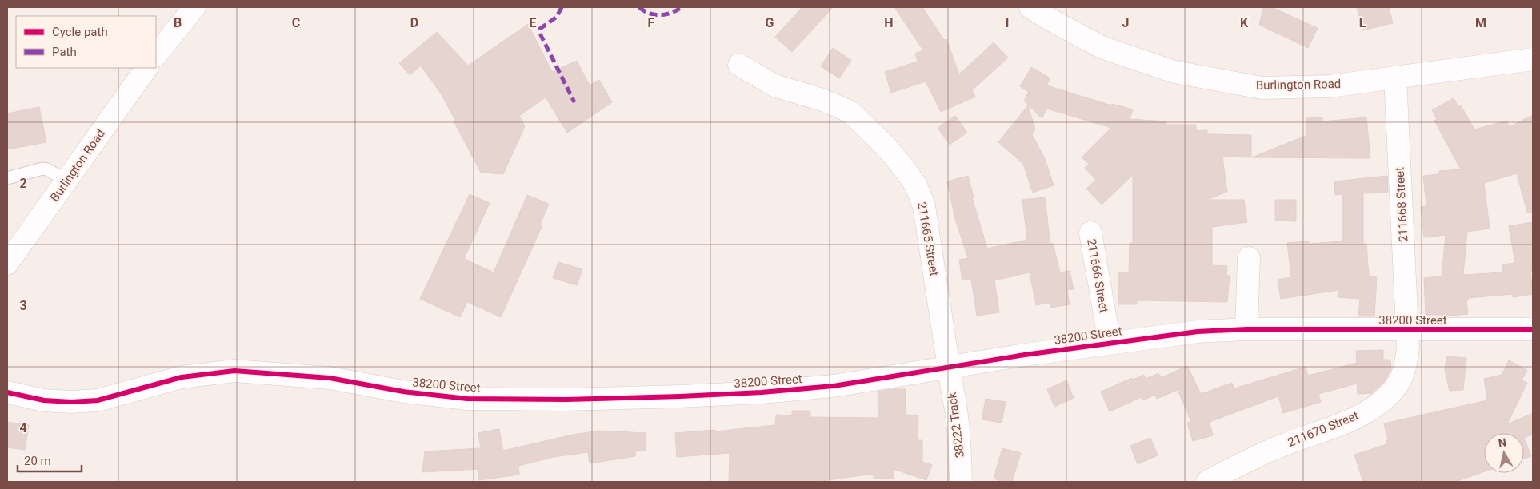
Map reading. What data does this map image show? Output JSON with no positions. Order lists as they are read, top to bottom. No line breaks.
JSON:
{"streets":{"street":["Burlington Road","211668 Street","211665 Street","211666 Street","38200 Street","38222 Track","211670 Street"]},"crossings":[["Burlington Road","211668 Street"],["211668 Street","38200 Street"],["211668 Street","211670 Street"],["211665 Street","38200 Street"],["211665 Street","38222 Track"],["211666 Street","38200 Street"],["38200 Street","38222 Track"],["38200 Street","211670 Street"]],"legend":["Cycle path","Path"],"scale_bar":"20 m","north":"top","grid":{"columns":["B","C","D","E","F","G","H","I","J","K","L","M"],"rows":["2","3","4"]}}
